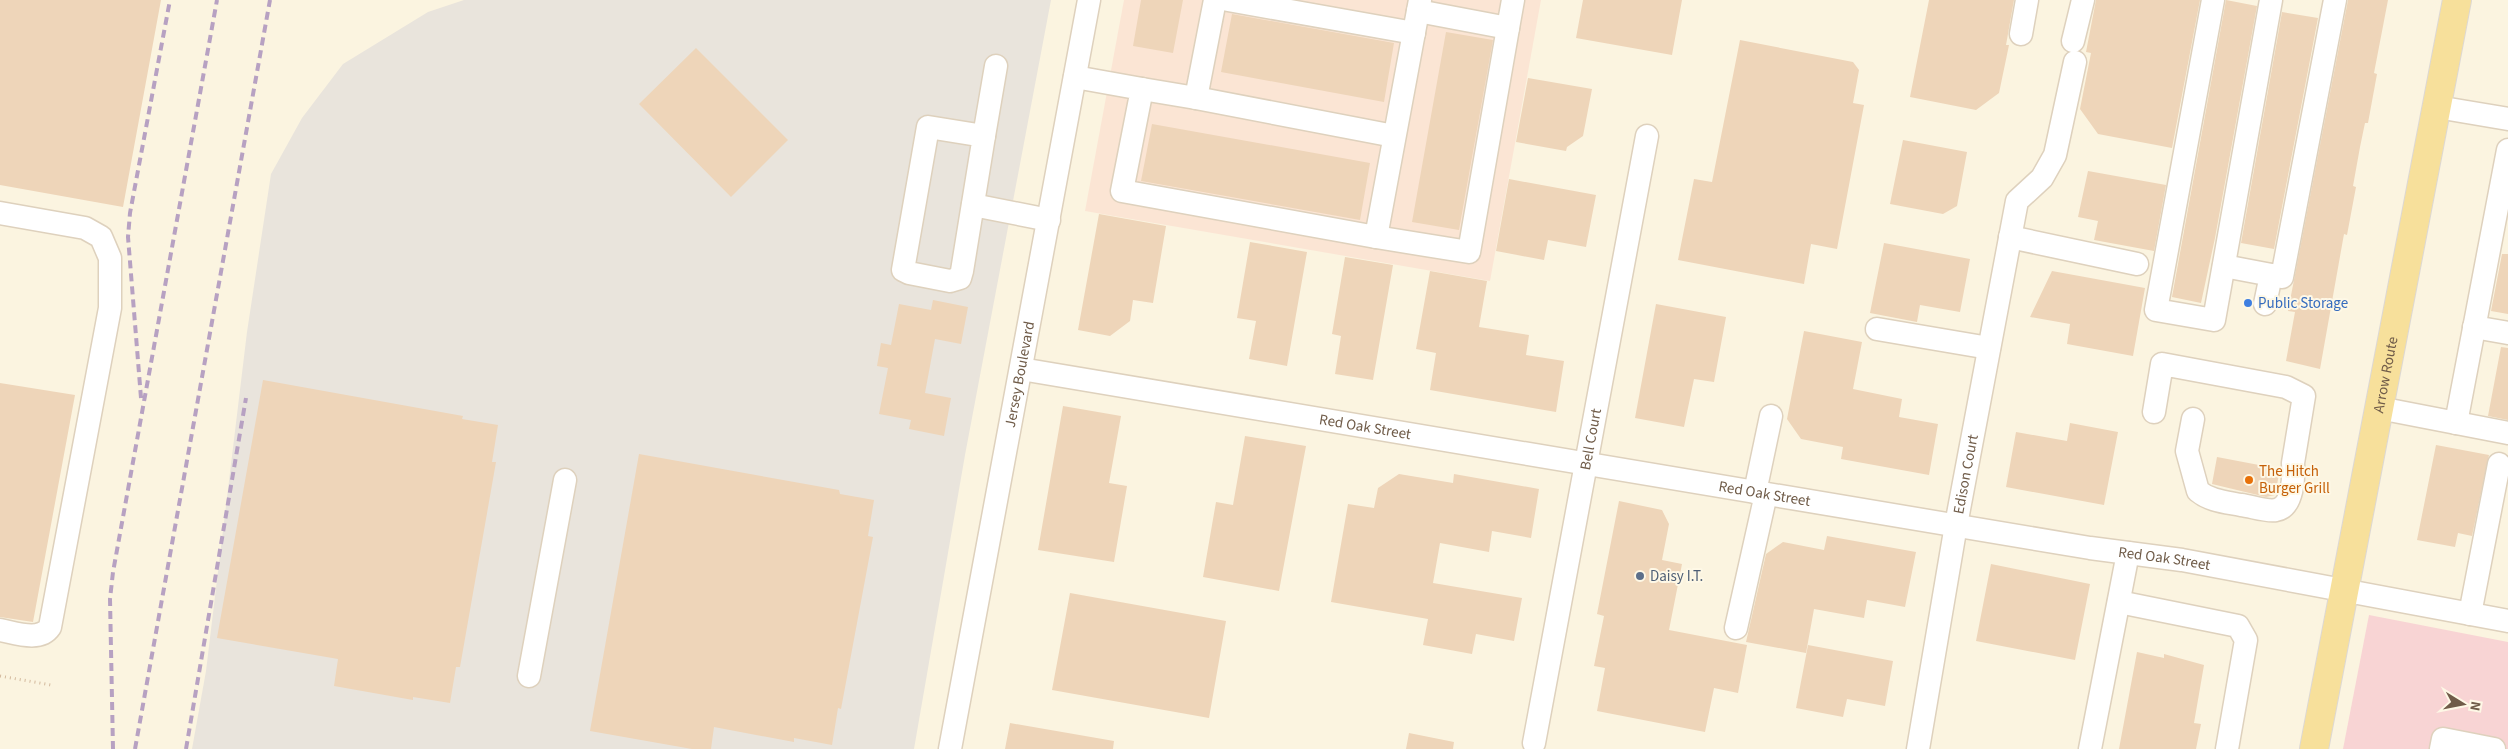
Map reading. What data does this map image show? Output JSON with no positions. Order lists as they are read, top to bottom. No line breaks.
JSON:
{"streets":{"main road":["Arrow Route"],"street":["Jersey Boulevard","Red Oak Street","Bell Court","Edison Court"]},"crossings":[["Arrow Route","Red Oak Street"],["Jersey Boulevard","Red Oak Street"],["Red Oak Street","Bell Court"],["Red Oak Street","Edison Court"]],"places":["Public Storage","The Hitch Burger Grill","Daisy I.T."],"north":"right"}
